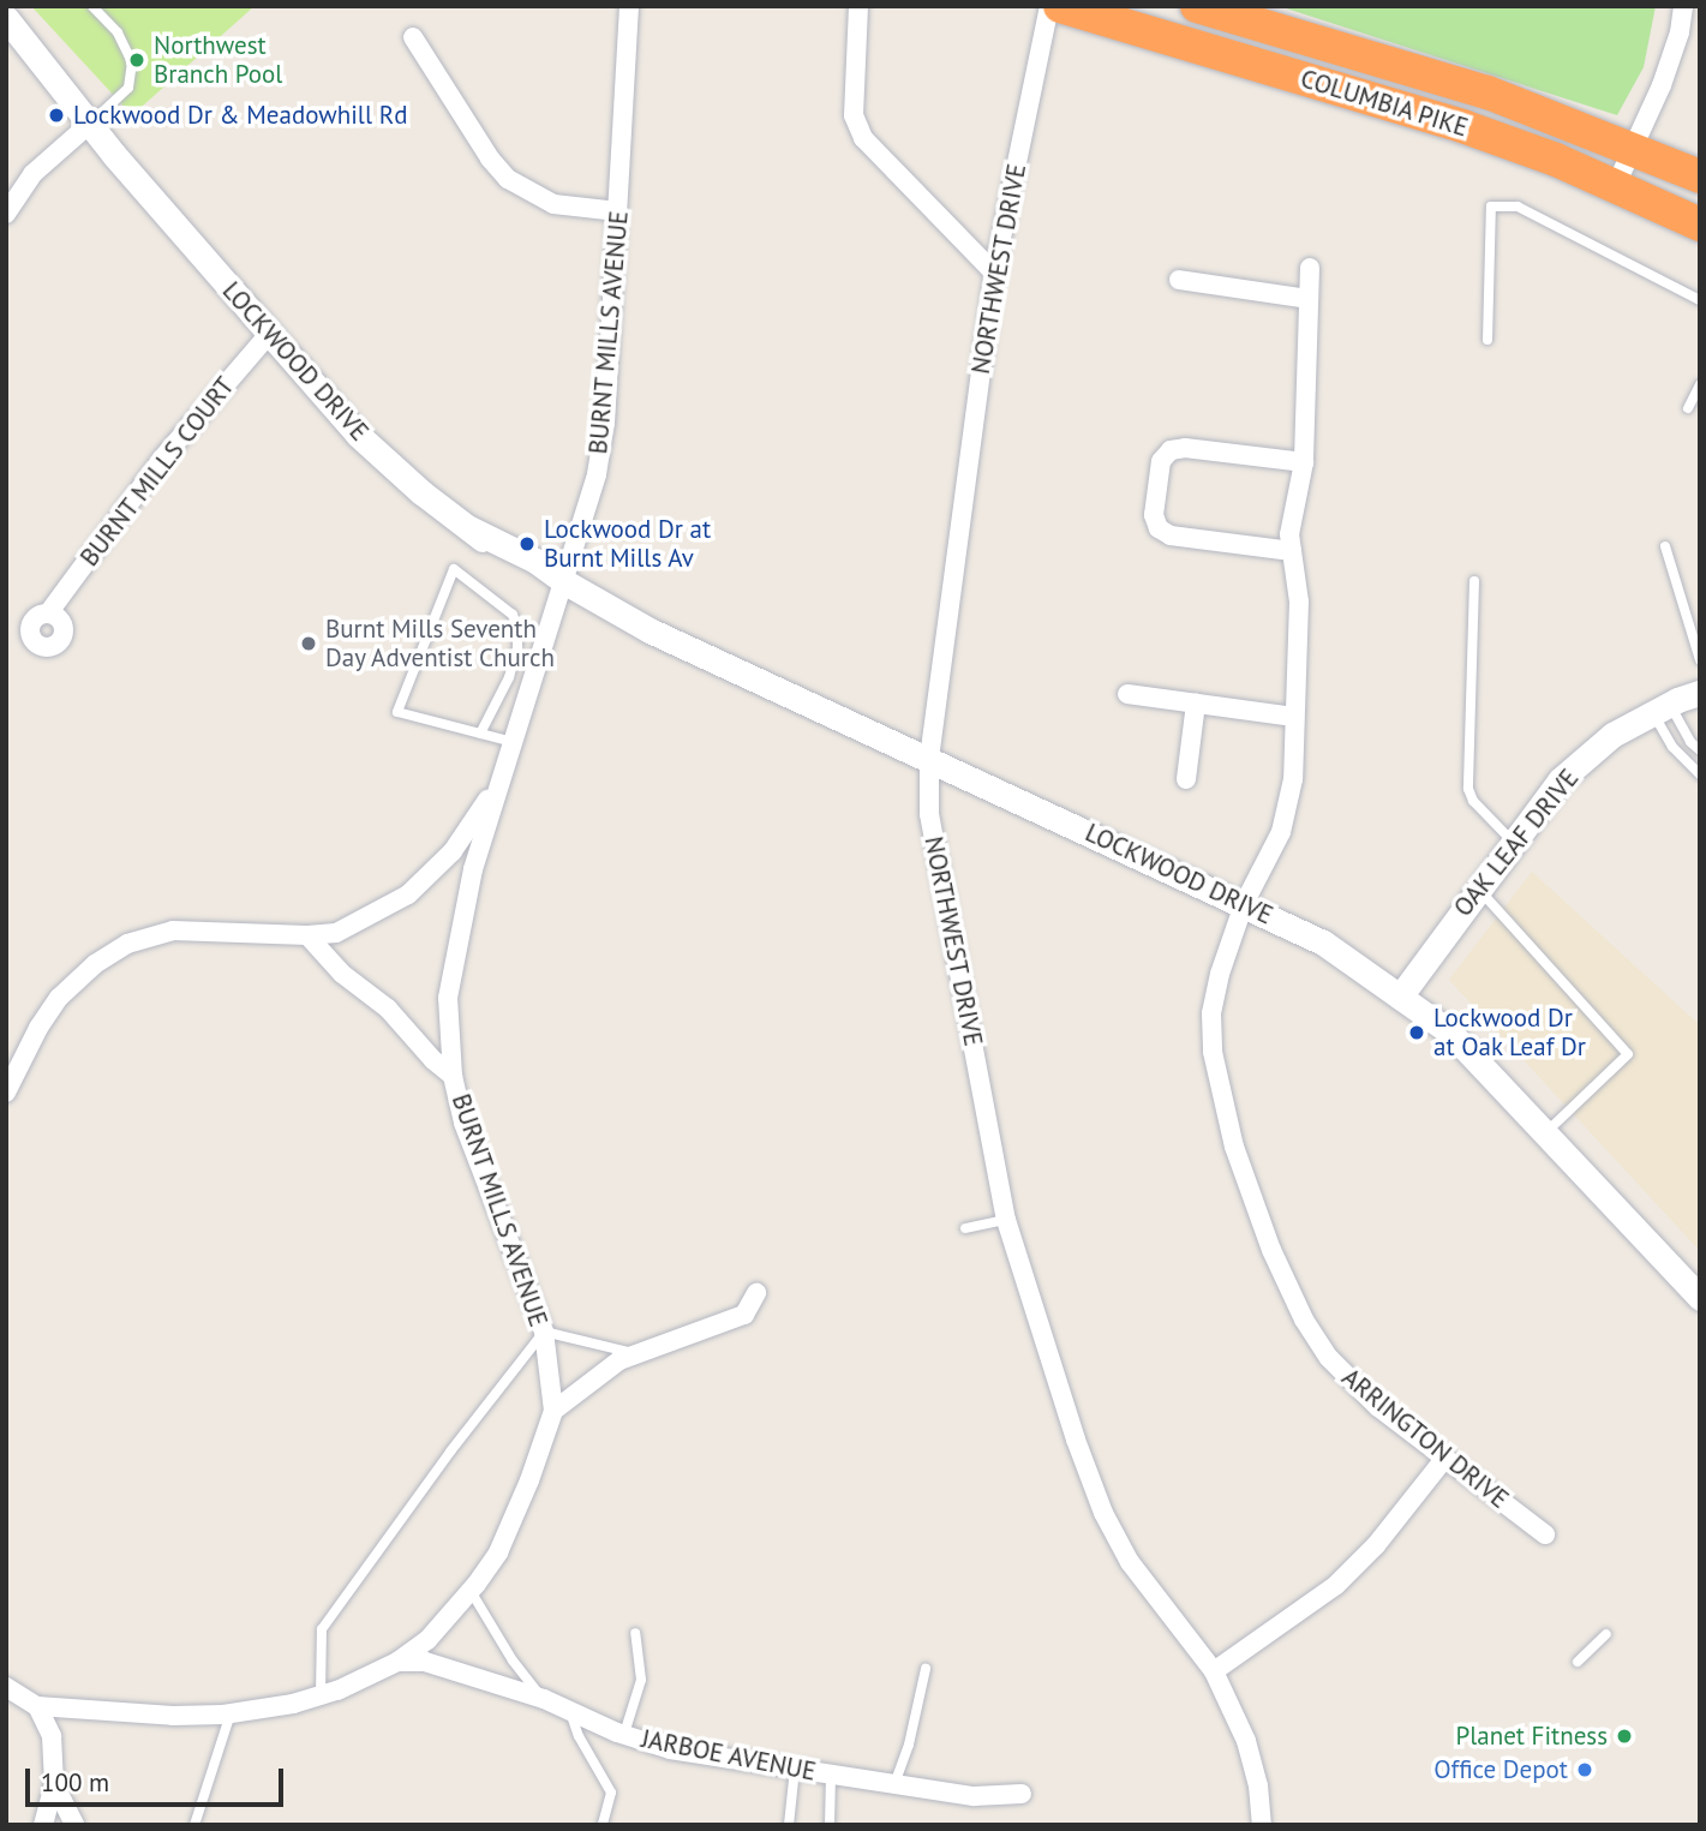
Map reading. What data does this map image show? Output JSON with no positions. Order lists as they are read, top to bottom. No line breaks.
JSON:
{"streets":{"highway":["COLUMBIA PIKE"],"street":["NORTHWEST DRIVE","BURNT MILLS AVENUE","LOCKWOOD DRIVE","BURNT MILLS COURT","OAK LEAF DRIVE","ARRINGTON DRIVE","JARBOE AVENUE"]},"crossings":[["NORTHWEST DRIVE","LOCKWOOD DRIVE"],["BURNT MILLS AVENUE","LOCKWOOD DRIVE"],["BURNT MILLS AVENUE","JARBOE AVENUE"],["LOCKWOOD DRIVE","BURNT MILLS COURT"],["LOCKWOOD DRIVE","OAK LEAF DRIVE"],["LOCKWOOD DRIVE","ARRINGTON DRIVE"]],"places":["Northwest Branch Pool","Lockwood Dr & Meadowhill Rd","Lockwood Dr at Burnt Mills Av","Burnt Mills Seventh Day Adventist Church","Lockwood Dr at Oak Leaf Dr","Planet Fitness","Office Depot"],"scale_bar":"100 m"}
